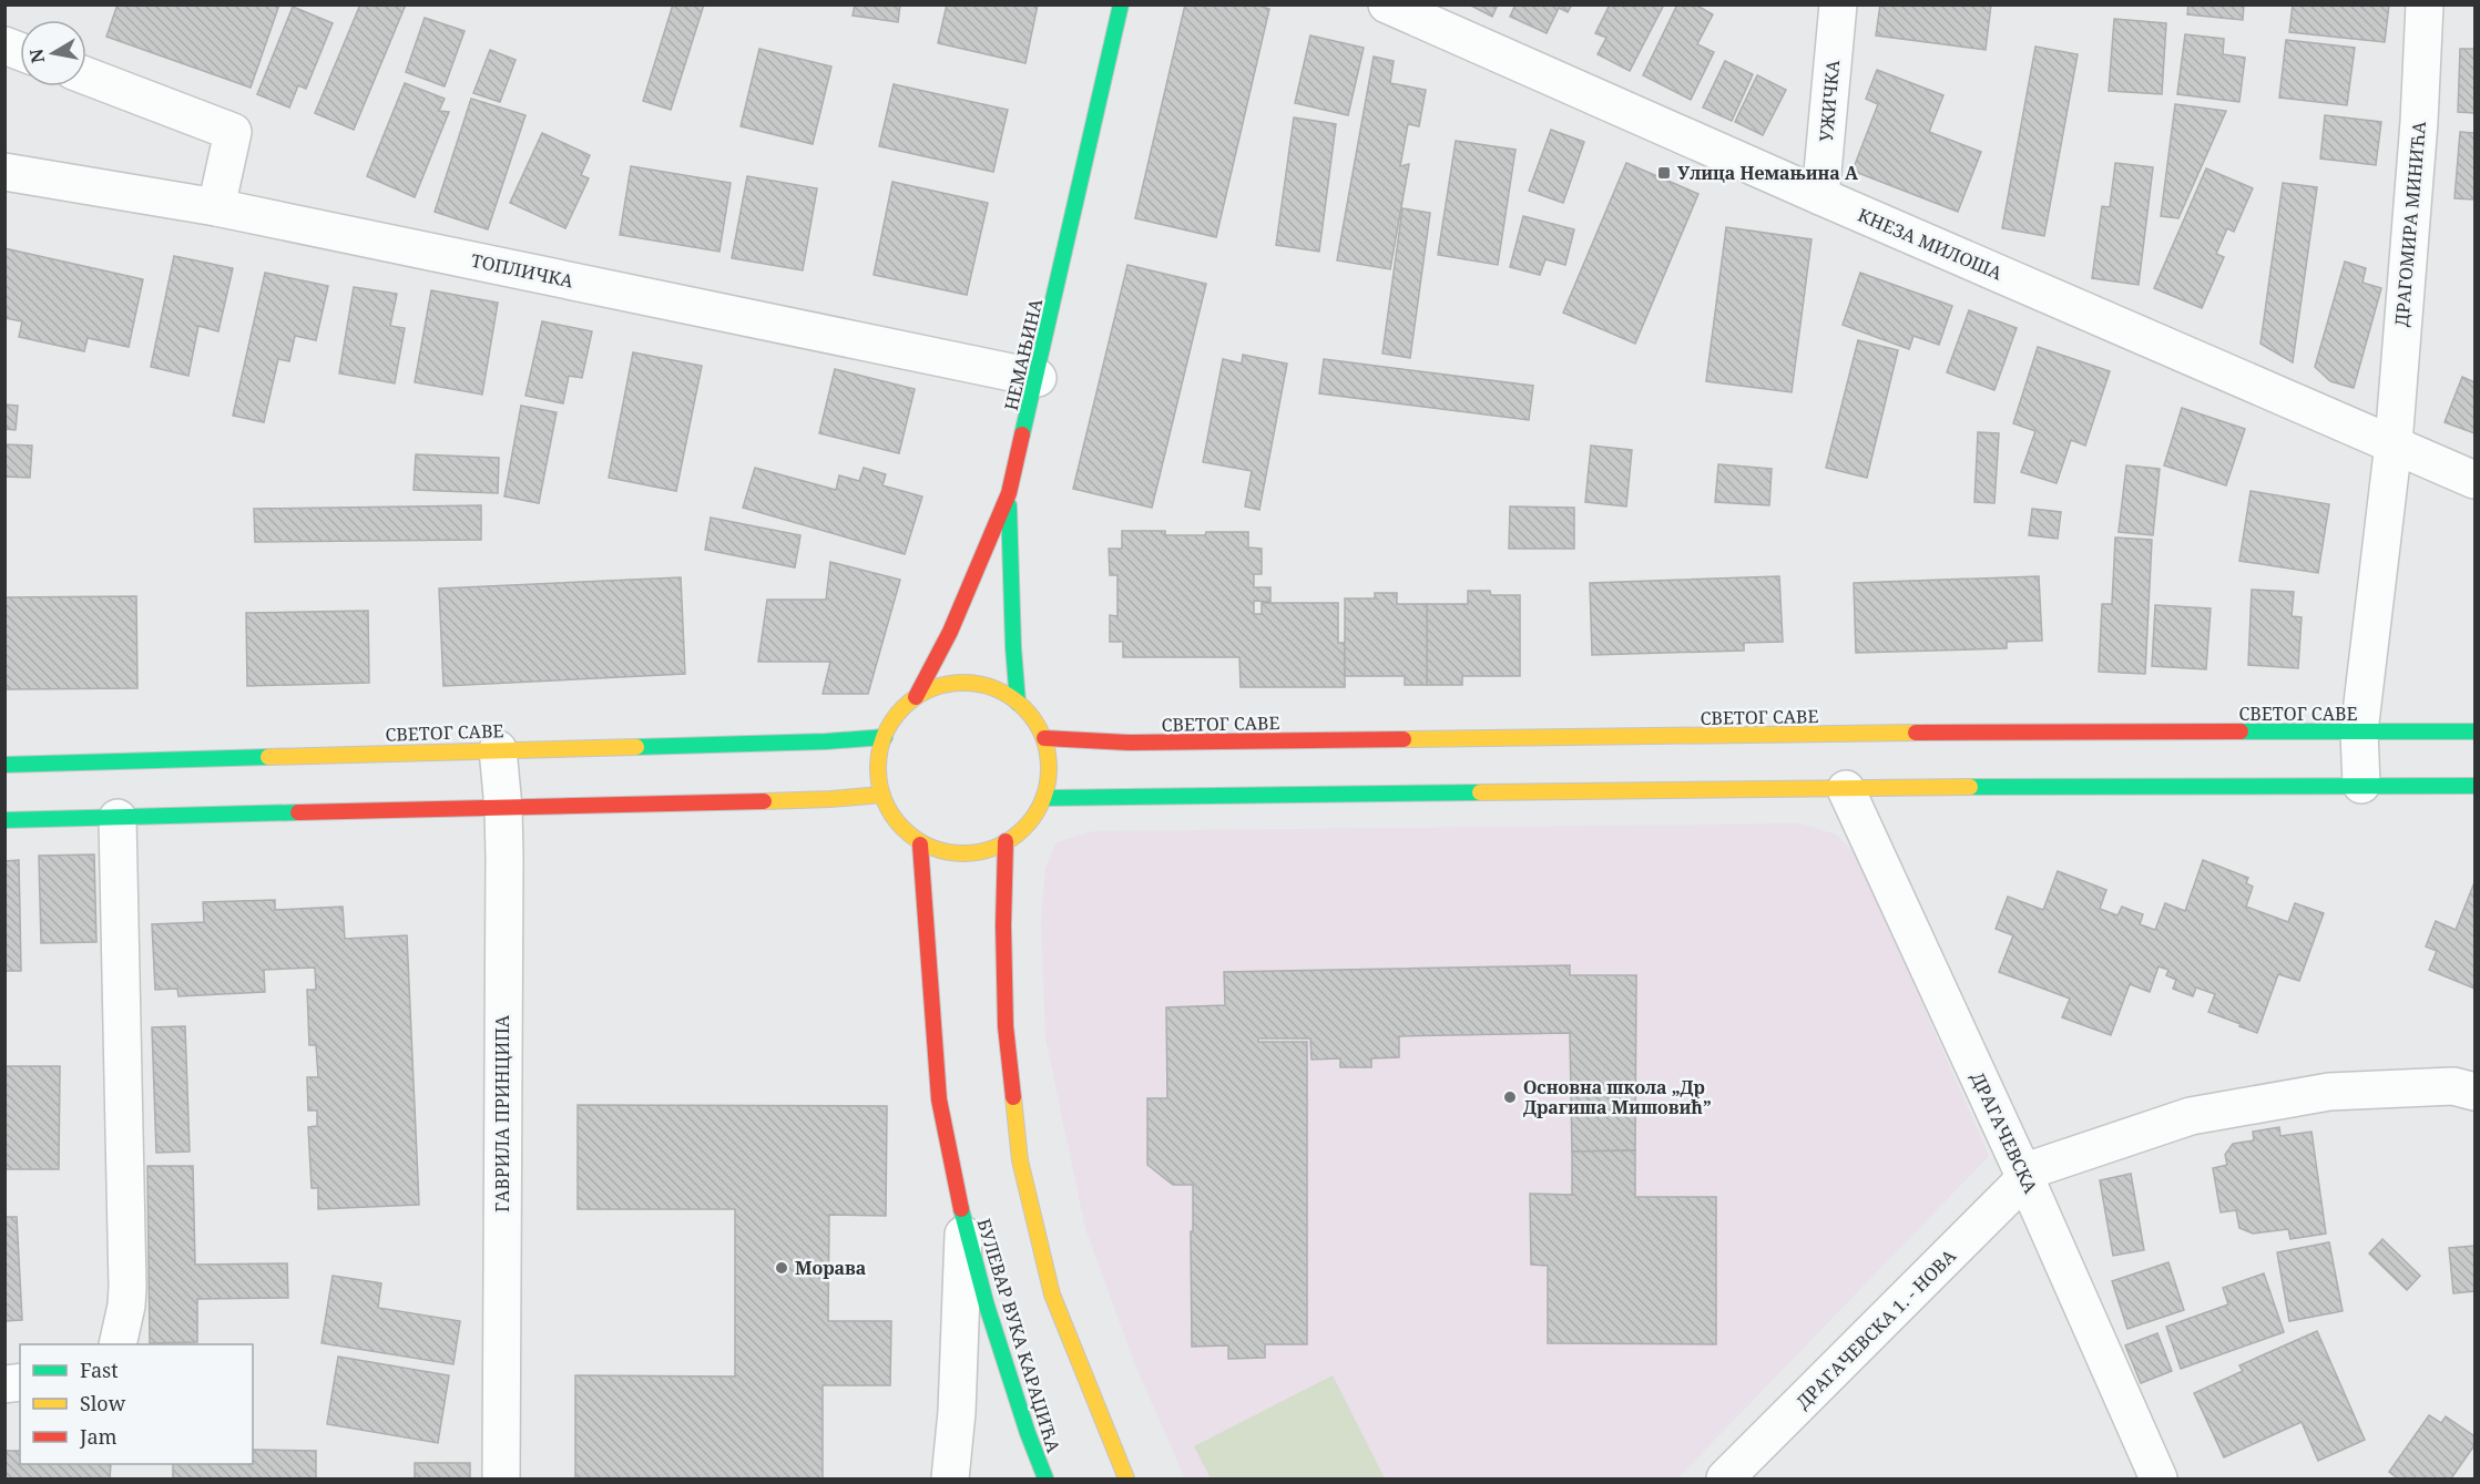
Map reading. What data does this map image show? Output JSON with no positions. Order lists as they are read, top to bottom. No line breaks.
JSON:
{"streets":{"main road":["НЕМАЊИНА","СВЕТОГ САВЕ","БУЛЕВАР ВУКА КАРАЏИЋА"],"street":["УЖИЧКА","ДРАГОМИРА МИНИЋА","КНЕЗА МИЛОША","ТОПЛИЧКА","ГАВРИЛА ПРИНЦИПА","ДРАГАЧЕВСКА","ДРАГАЧЕВСКА 1. - НОВА"]},"crossings":[["УЖИЧКА","КНЕЗА МИЛОША"],["ДРАГОМИРА МИНИЋА","КНЕЗА МИЛОША"],["ДРАГОМИРА МИНИЋА","СВЕТОГ САВЕ"],["ТОПЛИЧКА","НЕМАЊИНА"],["НЕМАЊИНА","СВЕТОГ САВЕ"],["НЕМАЊИНА","БУЛЕВАР ВУКА КАРАЏИЋА"],["СВЕТОГ САВЕ","ГАВРИЛА ПРИНЦИПА"],["СВЕТОГ САВЕ","БУЛЕВАР ВУКА КАРАЏИЋА"],["ДРАГАЧЕВСКА","ДРАГАЧЕВСКА 1. - НОВА"]],"places":{"transit":["Улица Немањина А"],"other":["Основна школа „Др Драгиша Мишовић”","Морава"]},"legend":["Fast","Slow","Jam"],"north":"left"}
